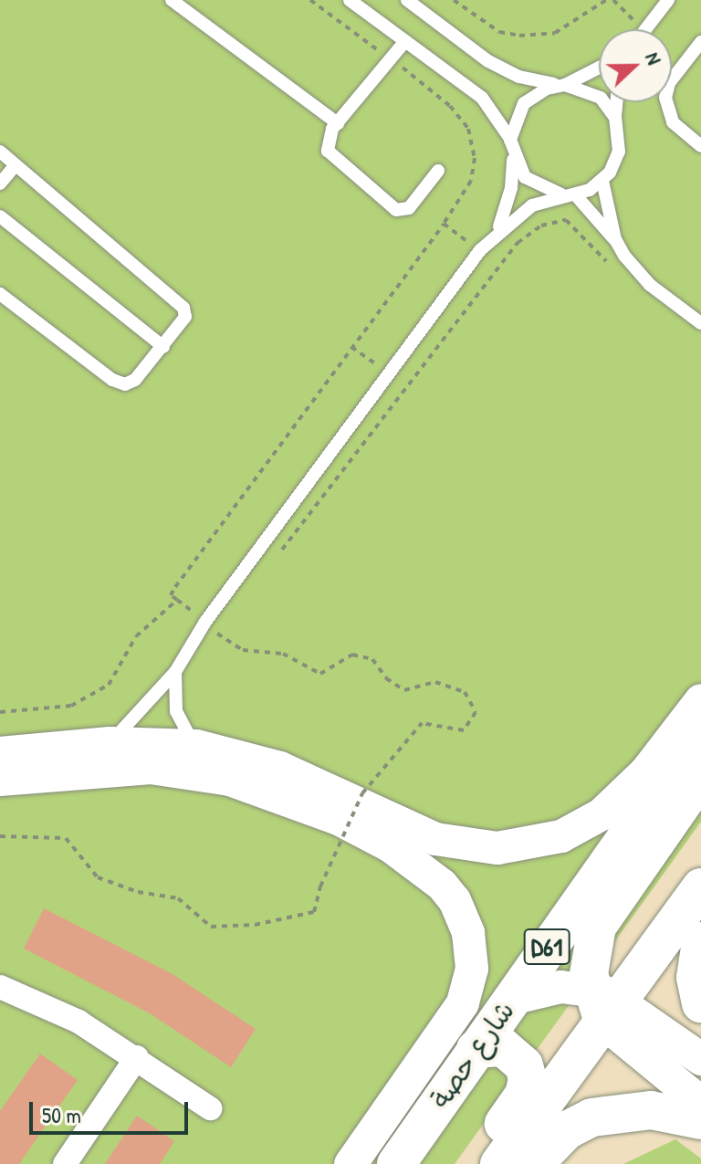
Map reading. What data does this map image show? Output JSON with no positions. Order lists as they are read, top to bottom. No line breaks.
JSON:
{"streets":{"main road":["D61","شارع حصة"]},"scale_bar":"50 m","north":"right"}
